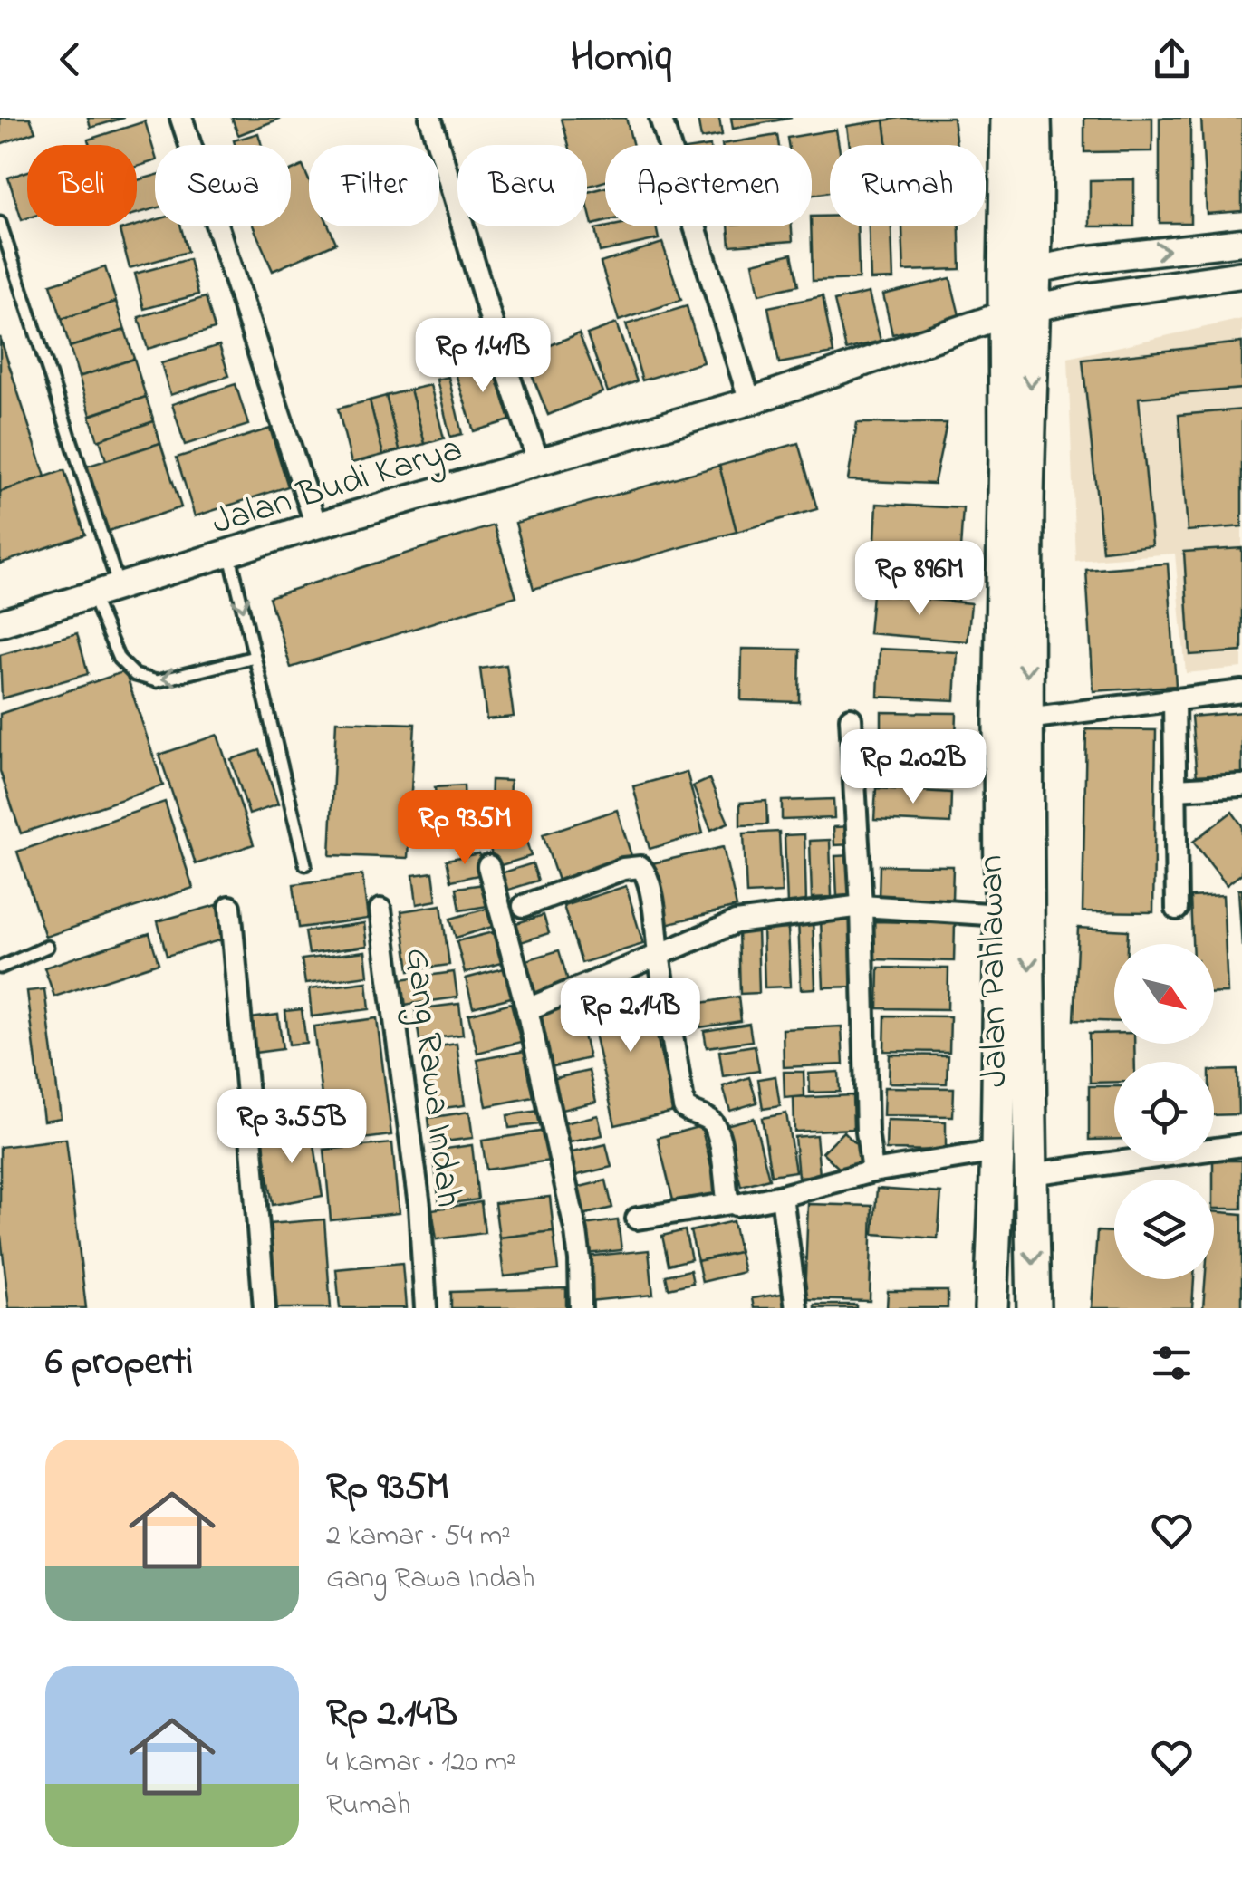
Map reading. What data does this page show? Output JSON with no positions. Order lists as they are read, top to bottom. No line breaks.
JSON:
{"streets":{"highway":["Jalan Pahlawan"],"street":["Jalan Budi Karya","Gang Rawa Indah"]},"crossings":[["Jalan Budi Karya","Jalan Pahlawan"]],"north":"bottom right","page":{"header":"Homiq","chip":["Beli","Sewa","Filter","Baru","Apartemen","Rumah"],"price":["Rp 1.41B","Rp 896M","Rp 2.02B","Rp 935M","Rp 2.14B","Rp 3.55B"],"heading":"6 properti","list":[{"name":"Rp 935M","note":"2 kamar · 54 m² · Gang Rawa Indah"},{"name":"Rp 2.14B","note":"4 kamar · 120 m² · Rumah"}]}}
